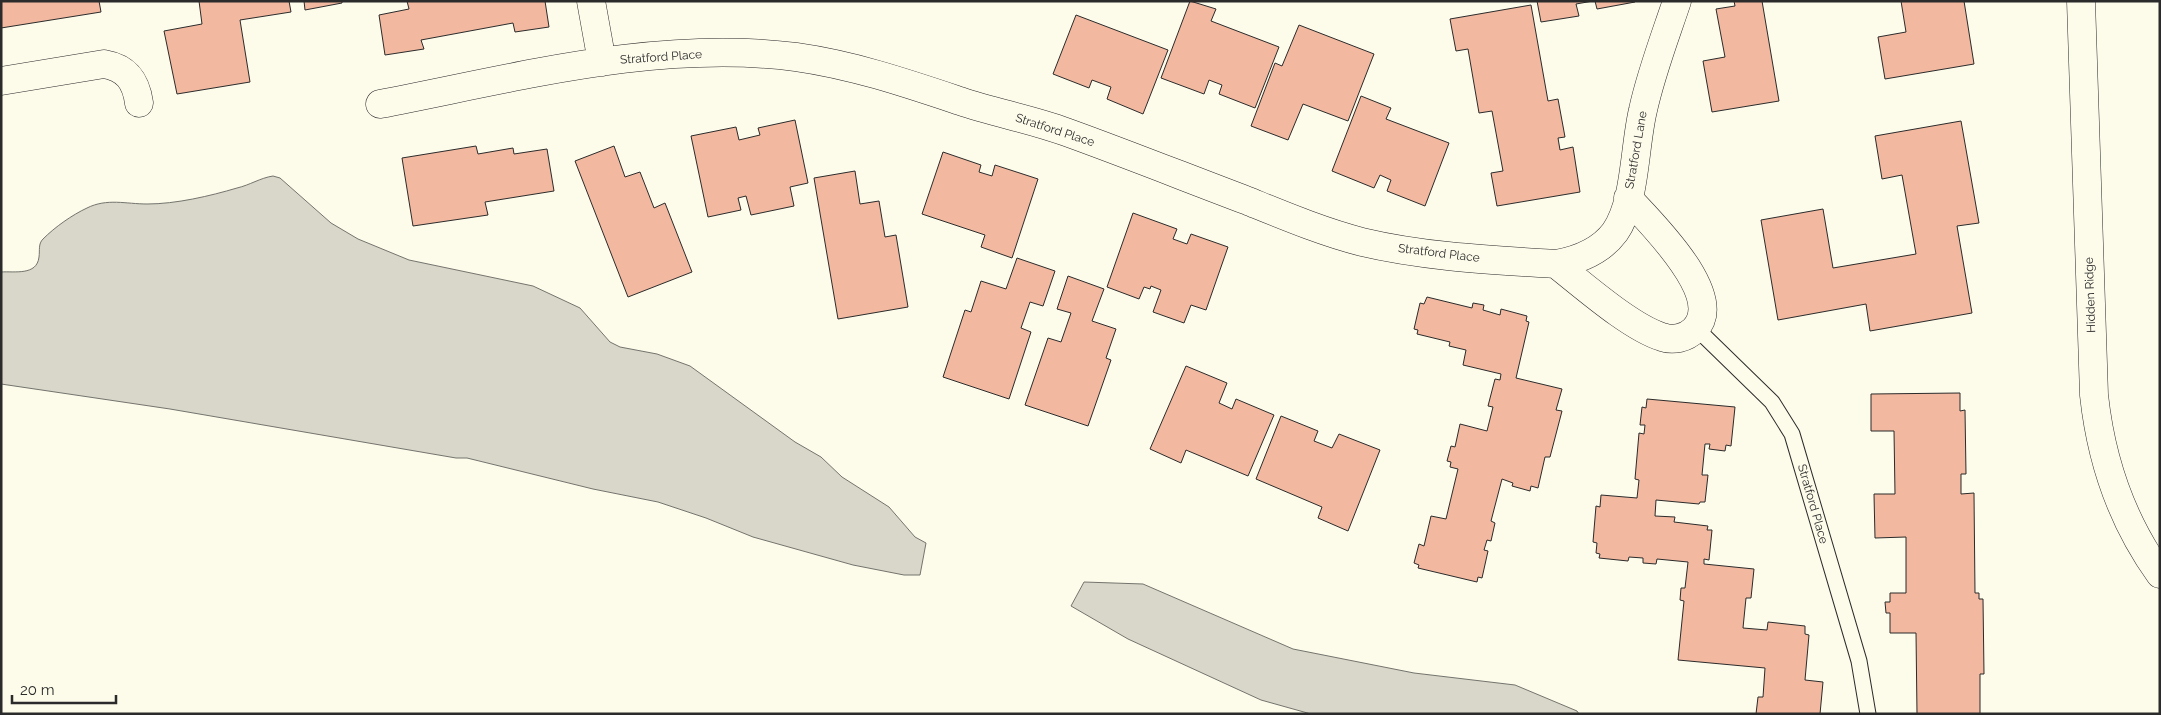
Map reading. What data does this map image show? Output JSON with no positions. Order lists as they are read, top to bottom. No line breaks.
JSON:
{"streets":{"street":["Stratford Place","Stratford Lane","Hidden Ridge"]},"crossings":[["Stratford Place","Stratford Lane"]],"scale_bar":"20 m"}
